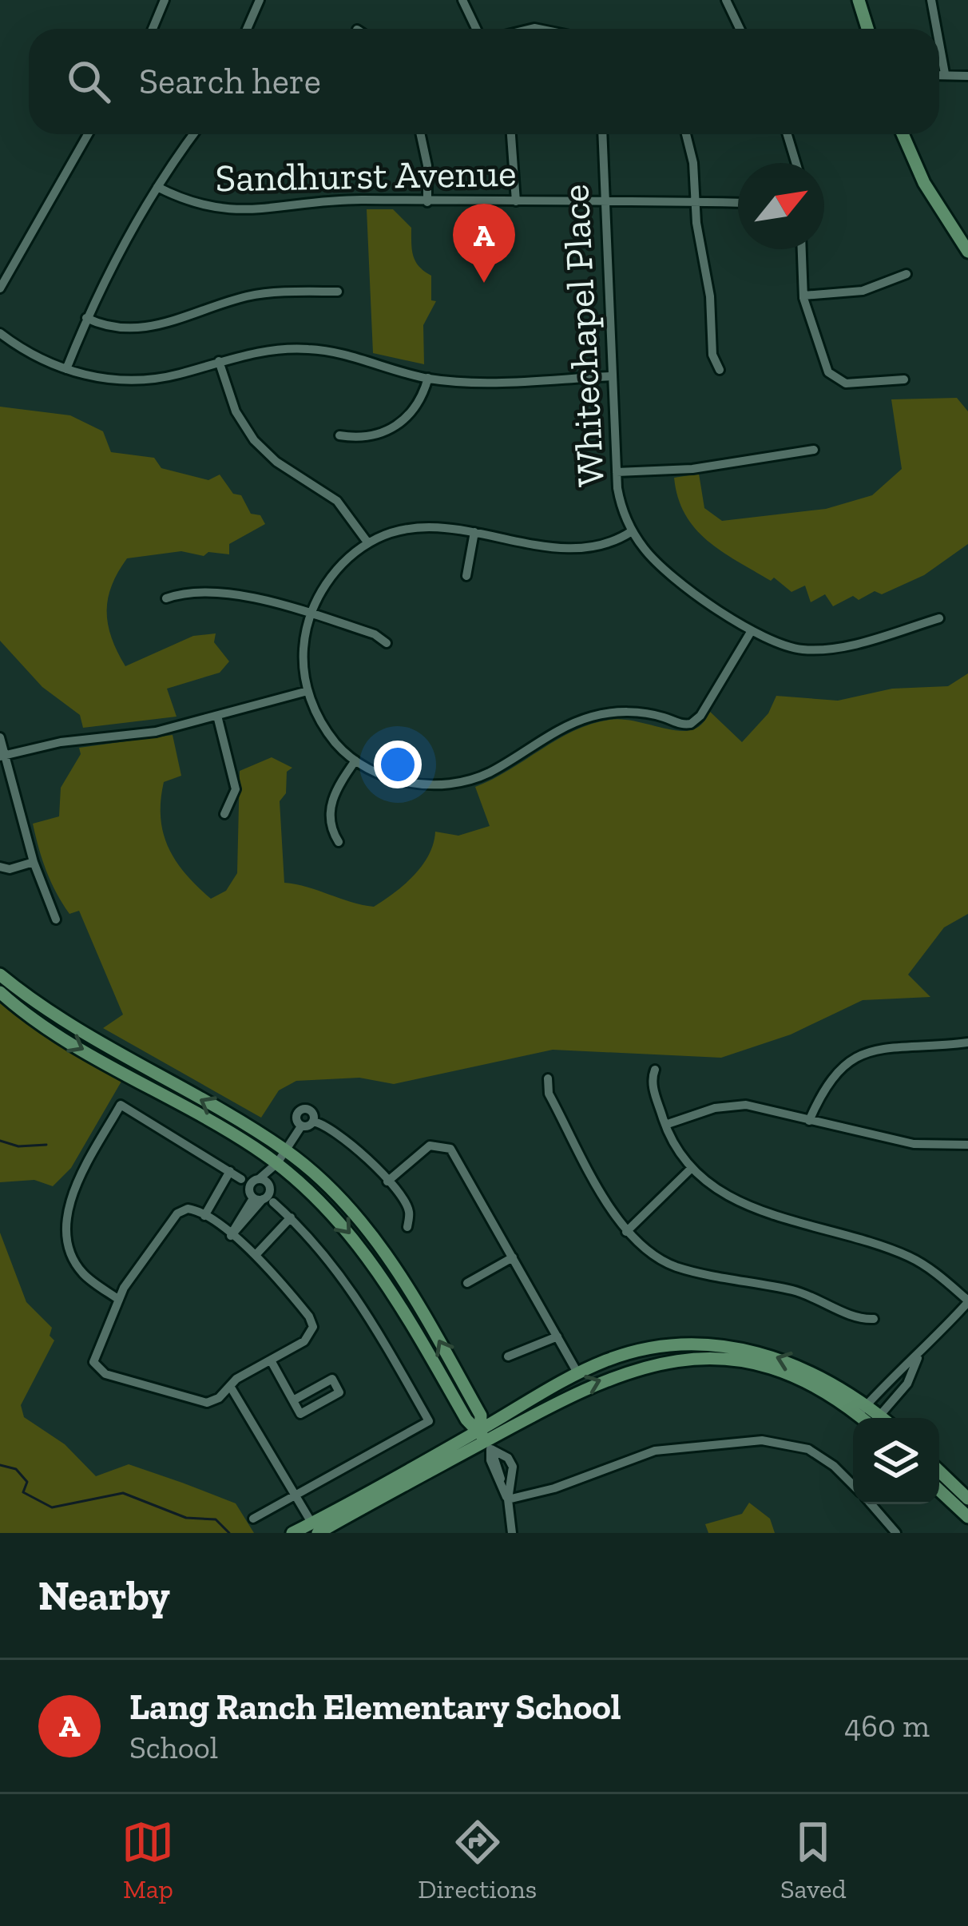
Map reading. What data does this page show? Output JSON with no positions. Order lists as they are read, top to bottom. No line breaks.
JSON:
{"streets":{"street":["Sandhurst Avenue","Whitechapel Place"]},"crossings":[["Sandhurst Avenue","Whitechapel Place"]],"north":"top right","page":{"search":"Search here","pins":"A","heading":"Nearby","list":[{"mark":"A","name":"Lang Ranch Elementary School","note":"School","value":"460 m"}],"nav":["Map","Directions","Saved"]}}
